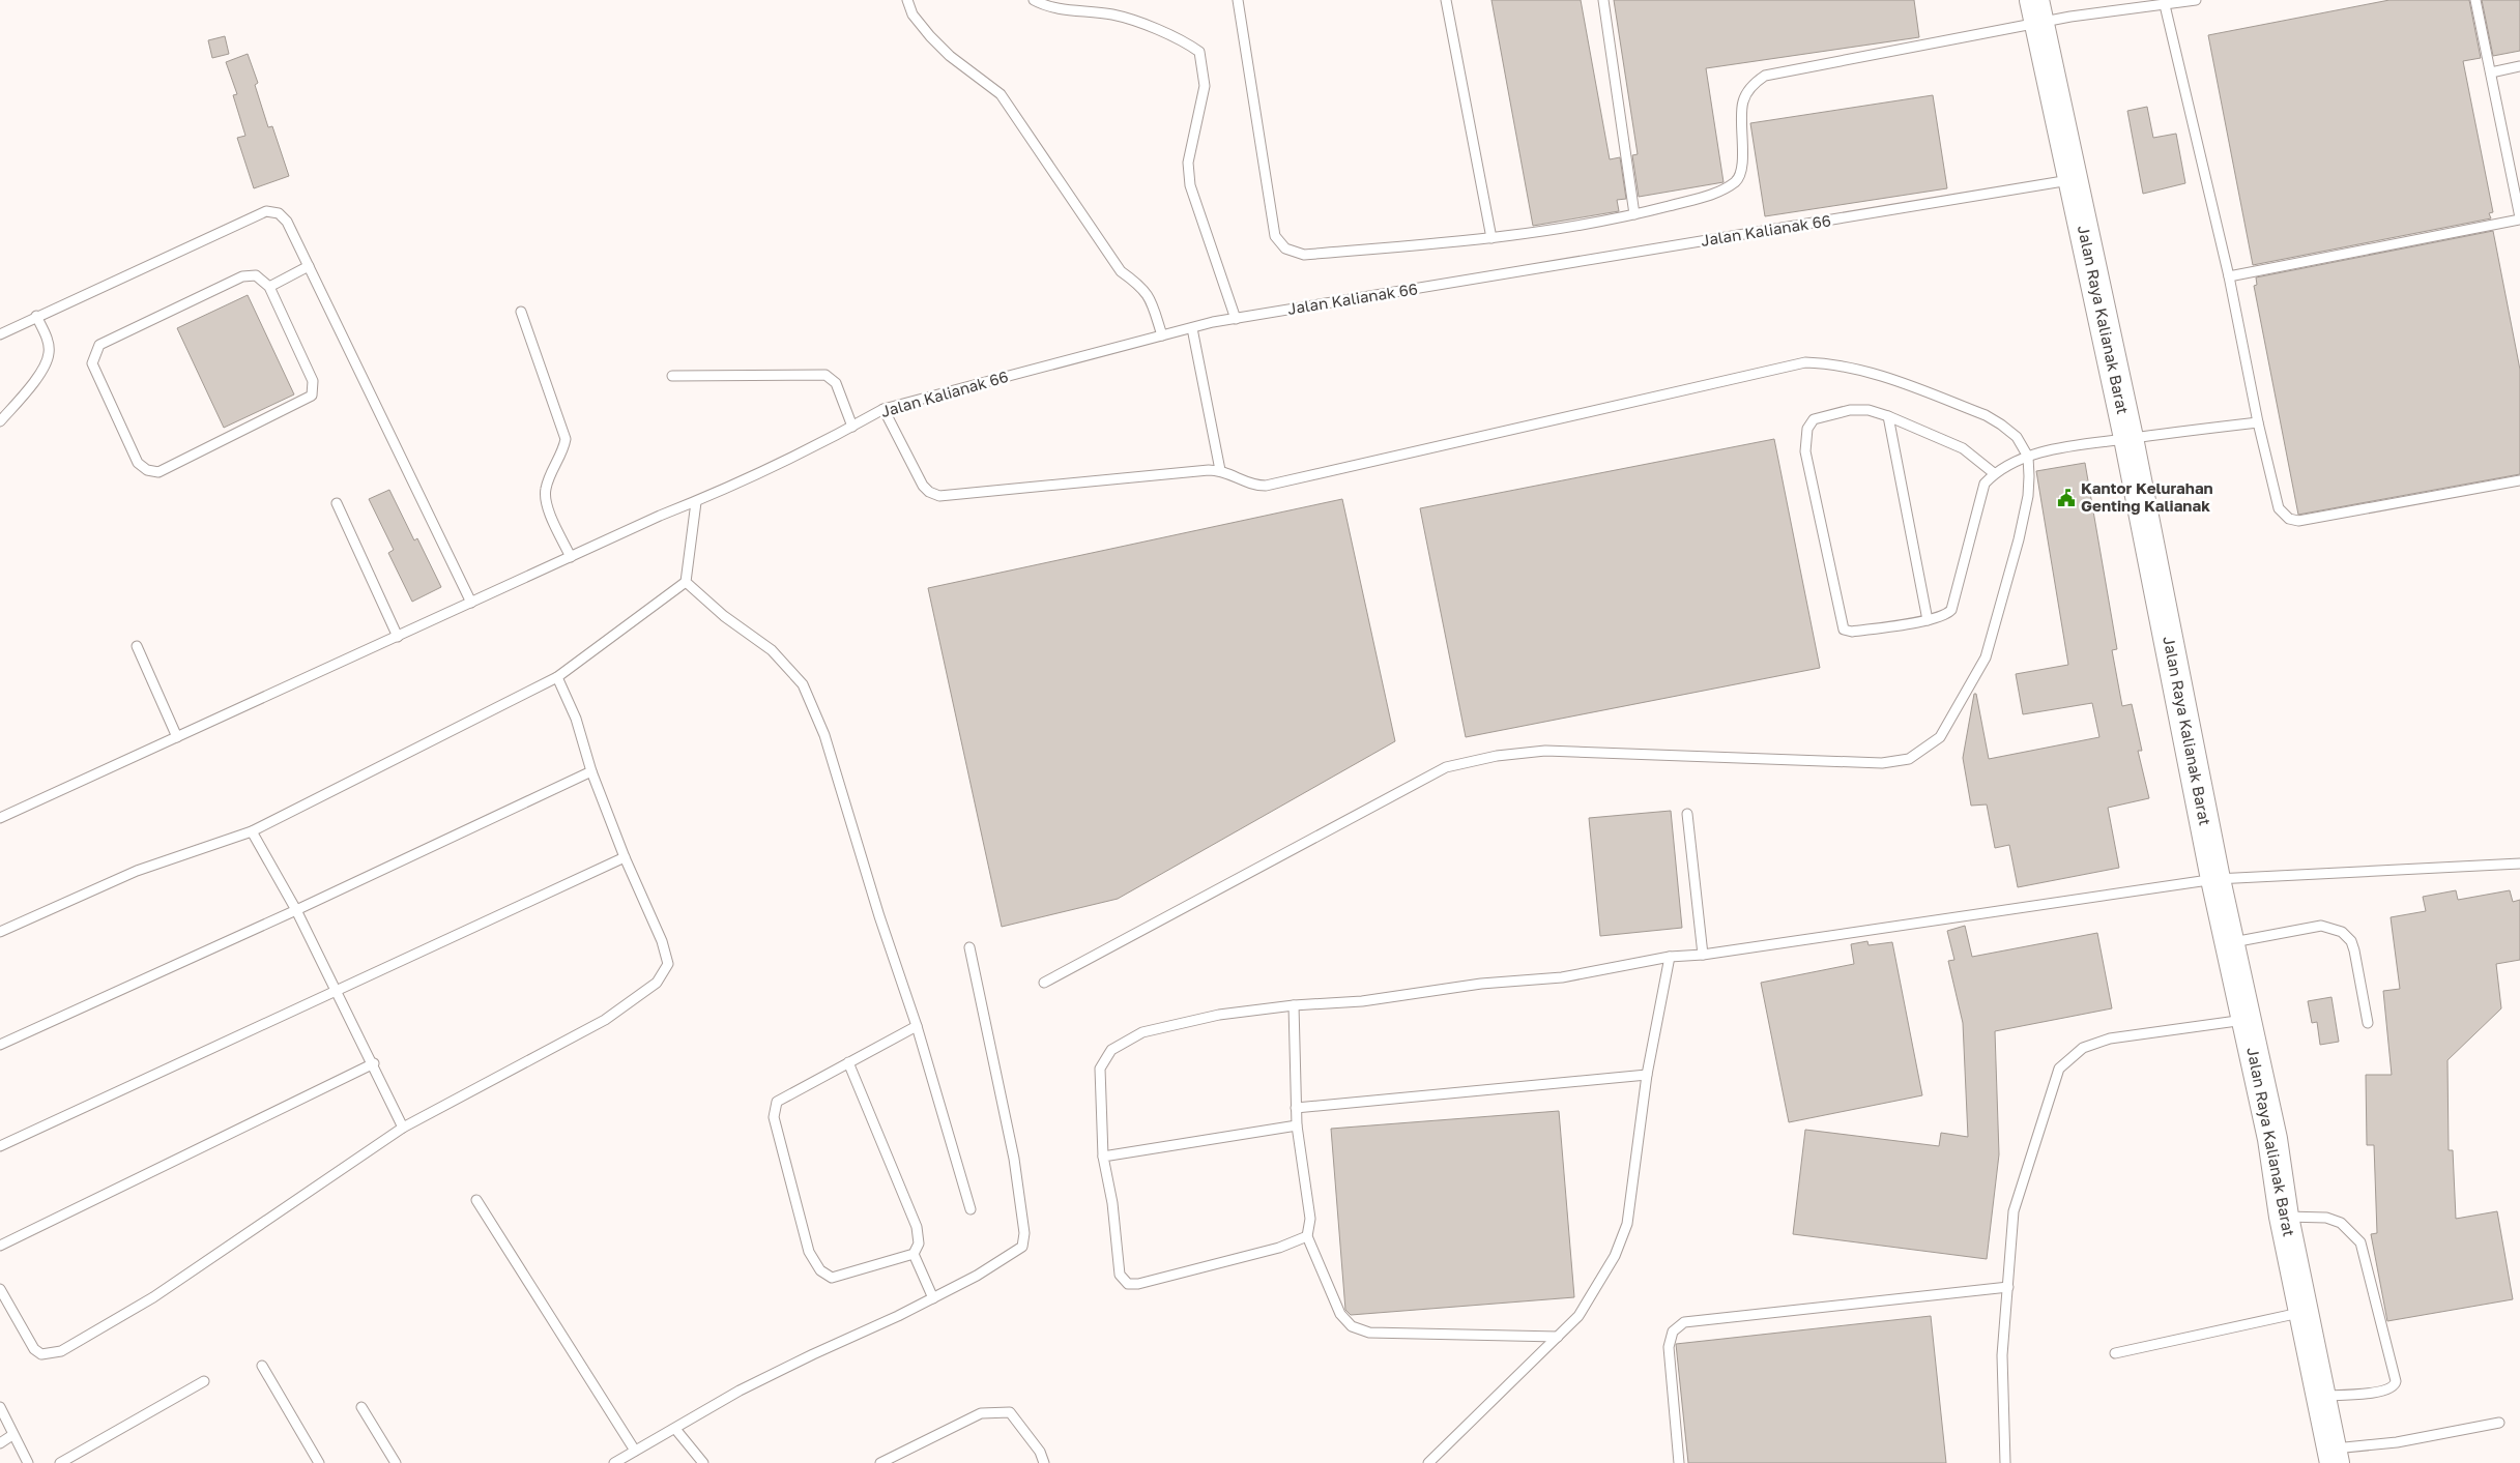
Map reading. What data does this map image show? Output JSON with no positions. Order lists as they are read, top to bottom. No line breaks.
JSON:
{"streets":{"highway":["Jalan Raya Kalianak Barat"],"lane":["Jalan Kalianak 66"]},"crossings":[["Jalan Kalianak 66","Jalan Raya Kalianak Barat"]],"places":{"public building":["Kantor Kelurahan Genting Kalianak"]}}
